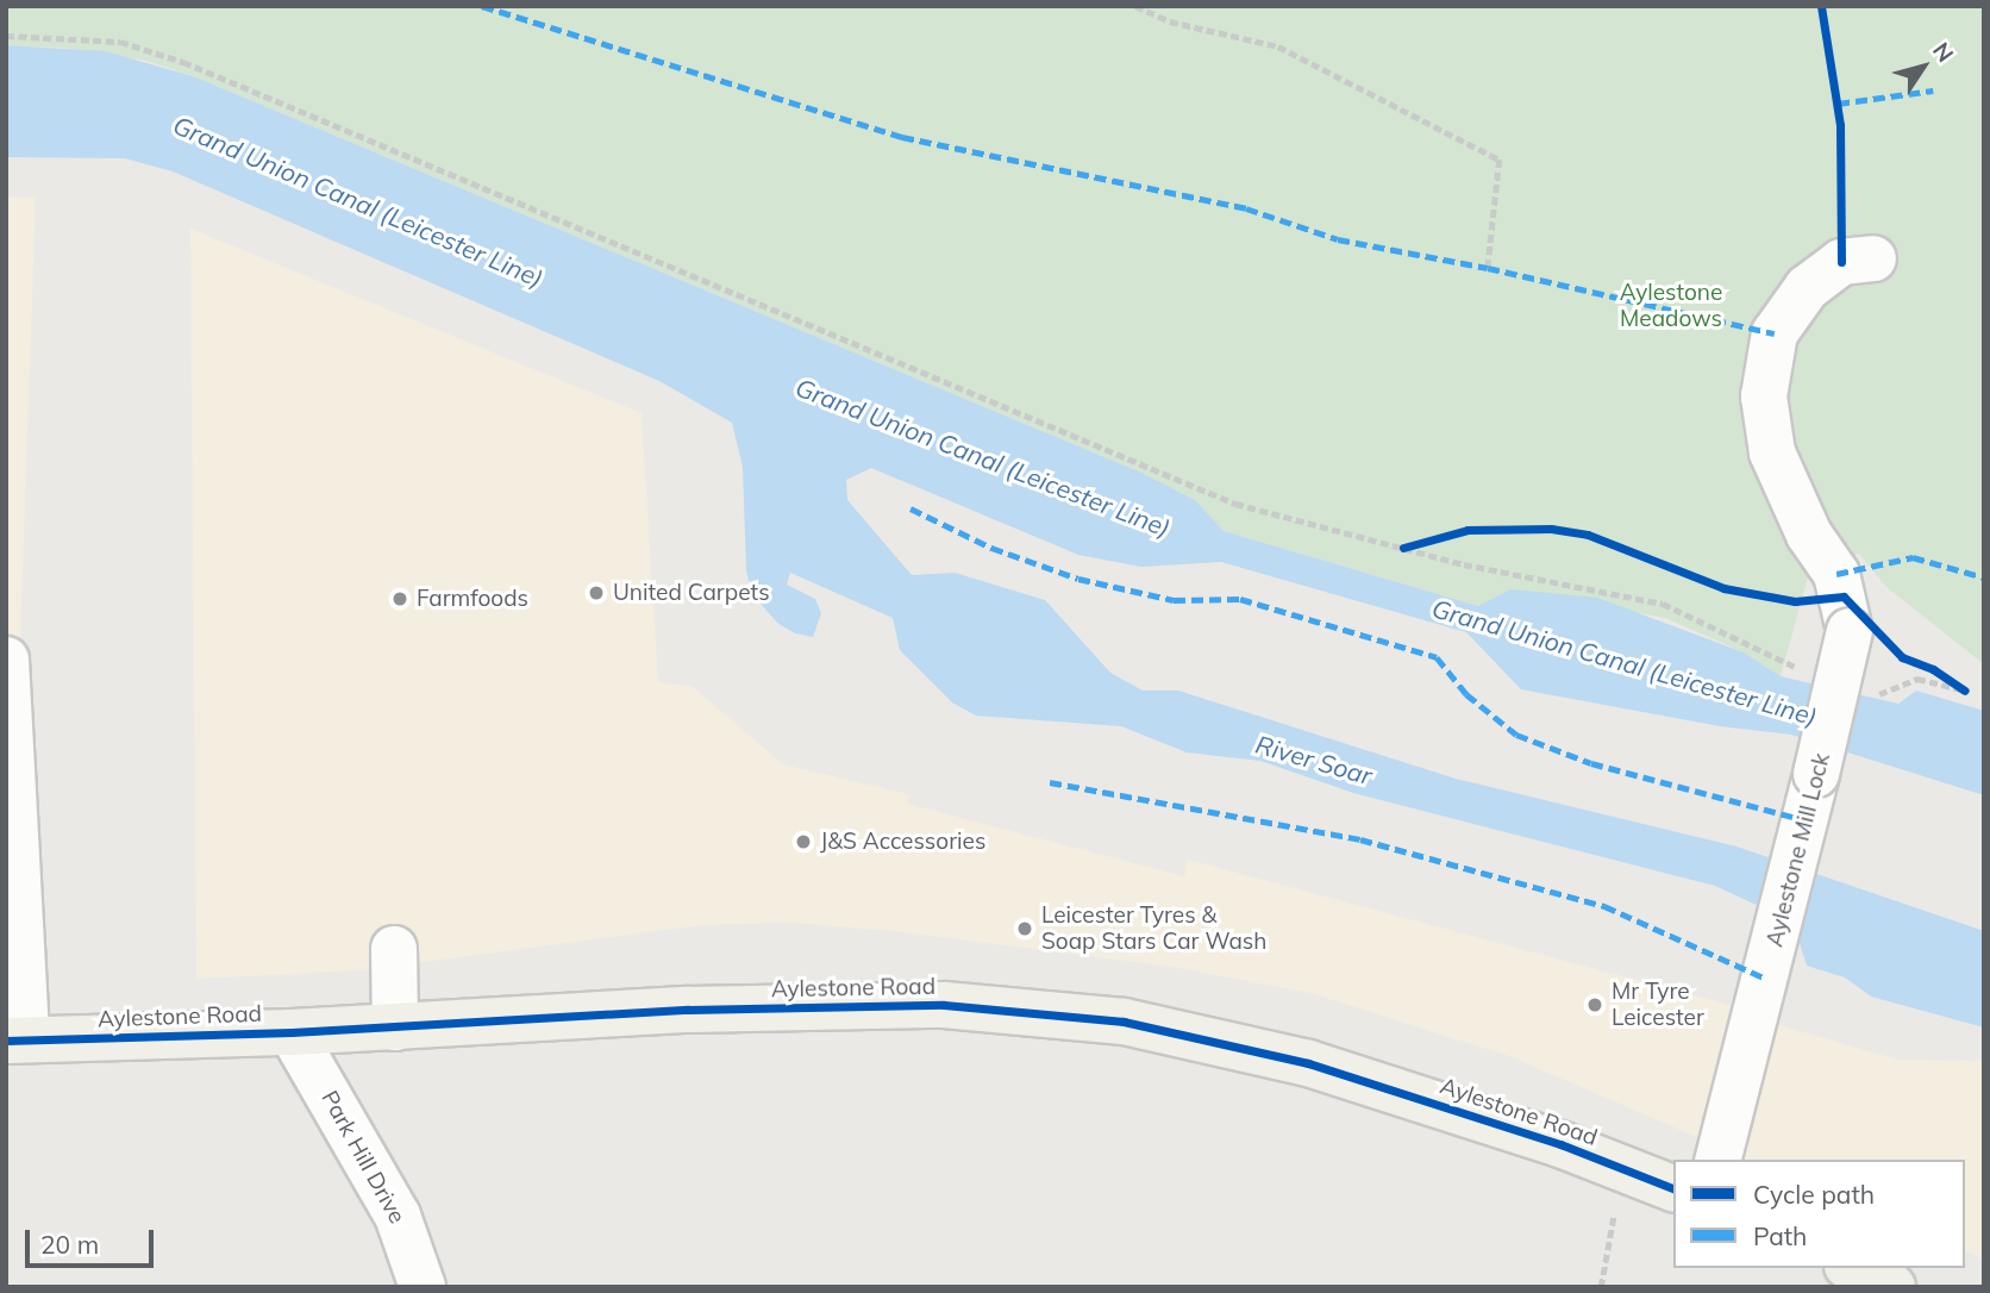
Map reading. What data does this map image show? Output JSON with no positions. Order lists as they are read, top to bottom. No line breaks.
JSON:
{"streets":{"main road":["Aylestone Road"],"street":["Aylestone Mill Lock","Park Hill Drive"]},"crossings":[["Aylestone Road","Park Hill Drive"]],"water":["Grand Union Canal (Leicester Line)","River Soar"],"parks":["Aylestone Meadows"],"places":["United Carpets","Farmfoods","J&S Accessories","Leicester Tyres & Soap Stars Car Wash","Mr Tyre Leicester"],"legend":["Cycle path","Path"],"scale_bar":"20 m","north":"top right"}
